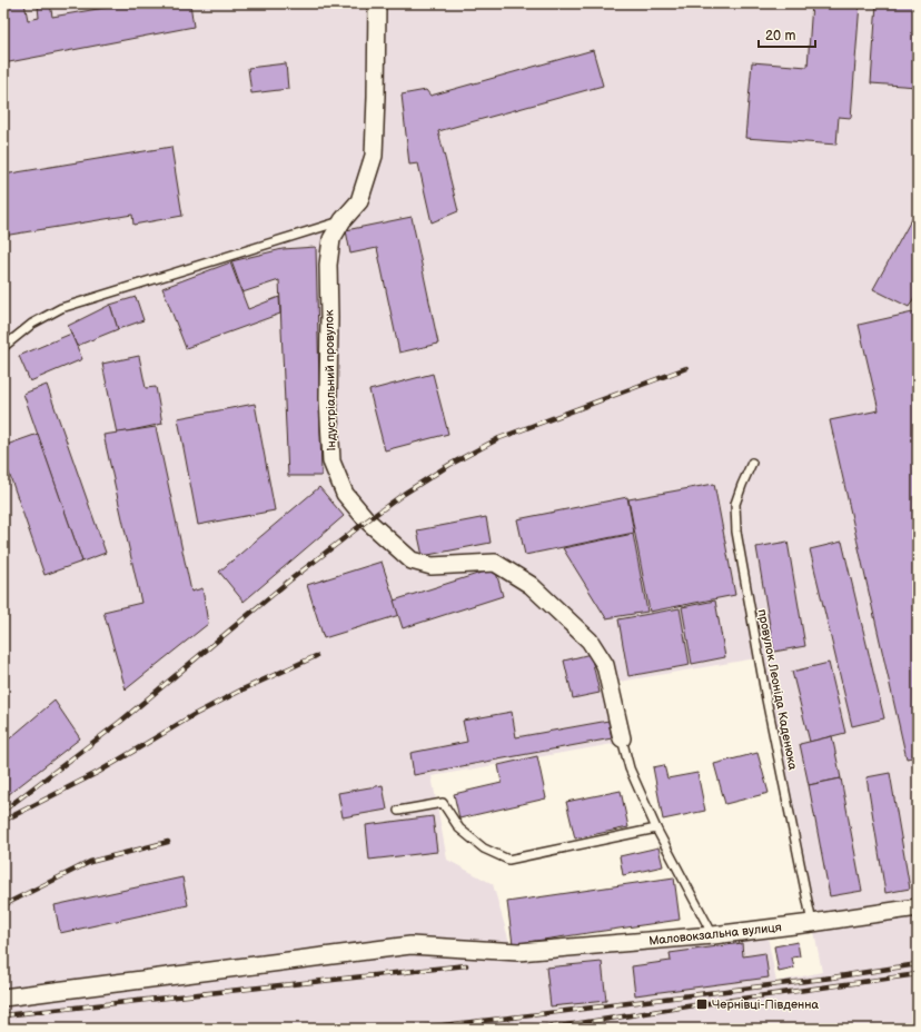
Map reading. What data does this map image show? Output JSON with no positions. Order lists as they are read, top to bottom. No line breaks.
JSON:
{"streets":{"street":["Індустріальний провулок","Маловокзальна вулиця"],"lane":["провулок Леоніда Каденюка"]},"crossings":[["провулок Леоніда Каденюка","Маловокзальна вулиця"]],"places":{"transit":["Чернівці-Південна"]},"scale_bar":"20 m"}
